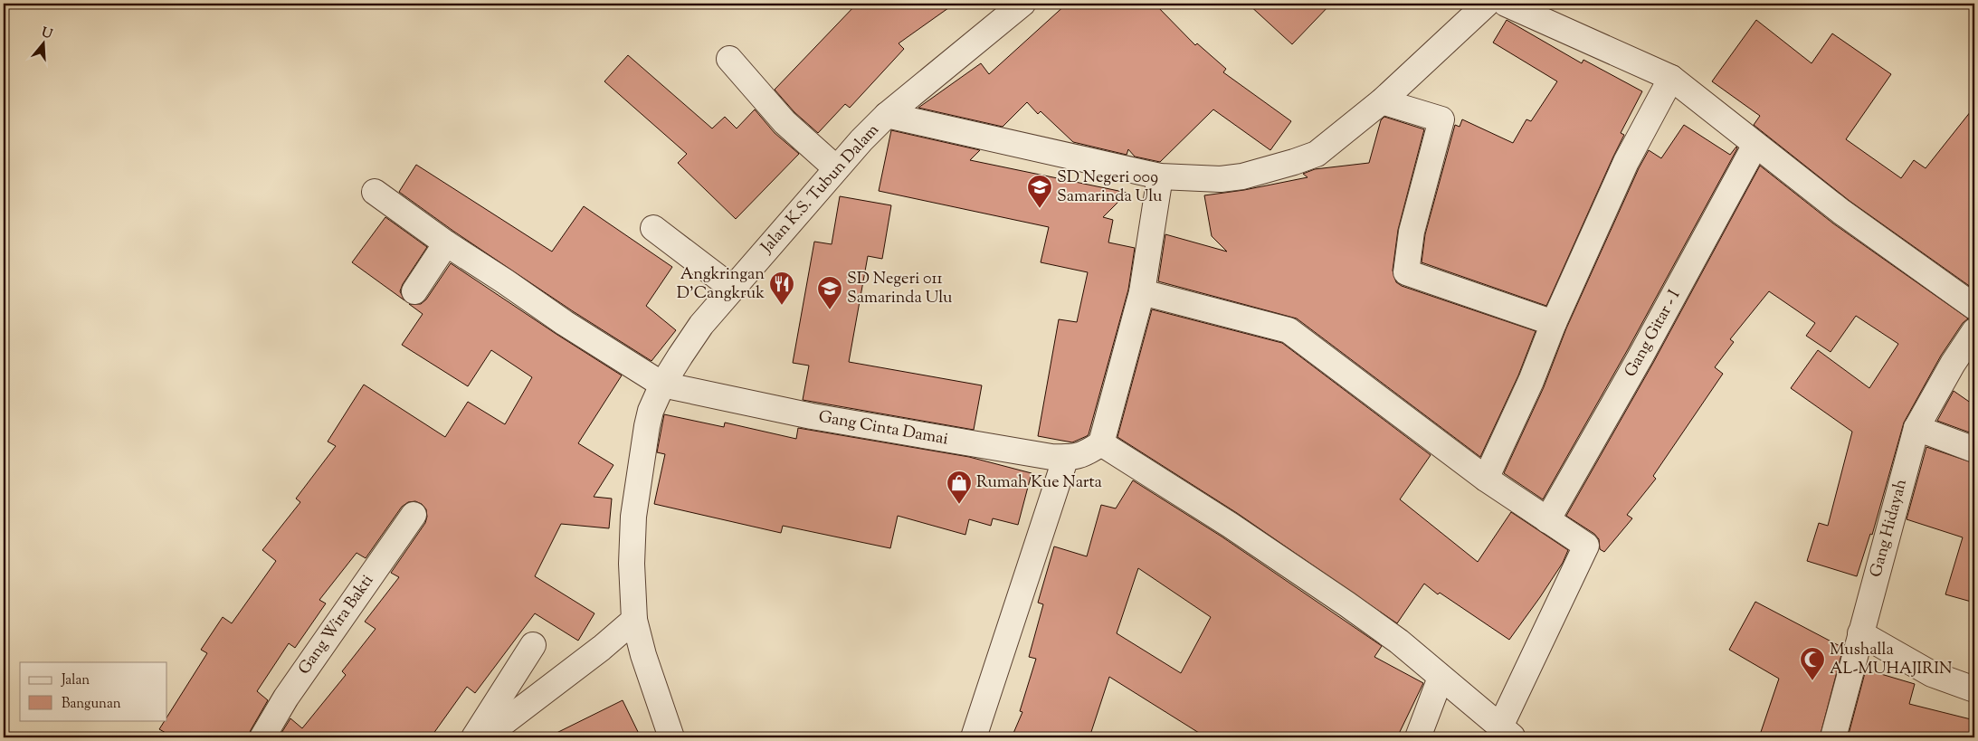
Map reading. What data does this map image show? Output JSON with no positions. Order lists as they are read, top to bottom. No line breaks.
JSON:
{"streets":{"street":["Jalan K.S. Tubun Dalam","Gang Gitar - I","Gang Cinta Damai","Gang Hidayah","Gang Wira Bakti"]},"crossings":[["Jalan K.S. Tubun Dalam","Gang Cinta Damai"]],"places":{"school or university":["SD Negeri 009 Samarinda Ulu","SD Negeri 011 Samarinda Ulu"],"restaurant":["Angkringan D'Cangkruk"],"shop":["Rumah Kue Narta"],"mosque":["Mushalla AL-MUHAJIRIN"]},"legend":["Jalan","Bangunan"],"north":"top"}
